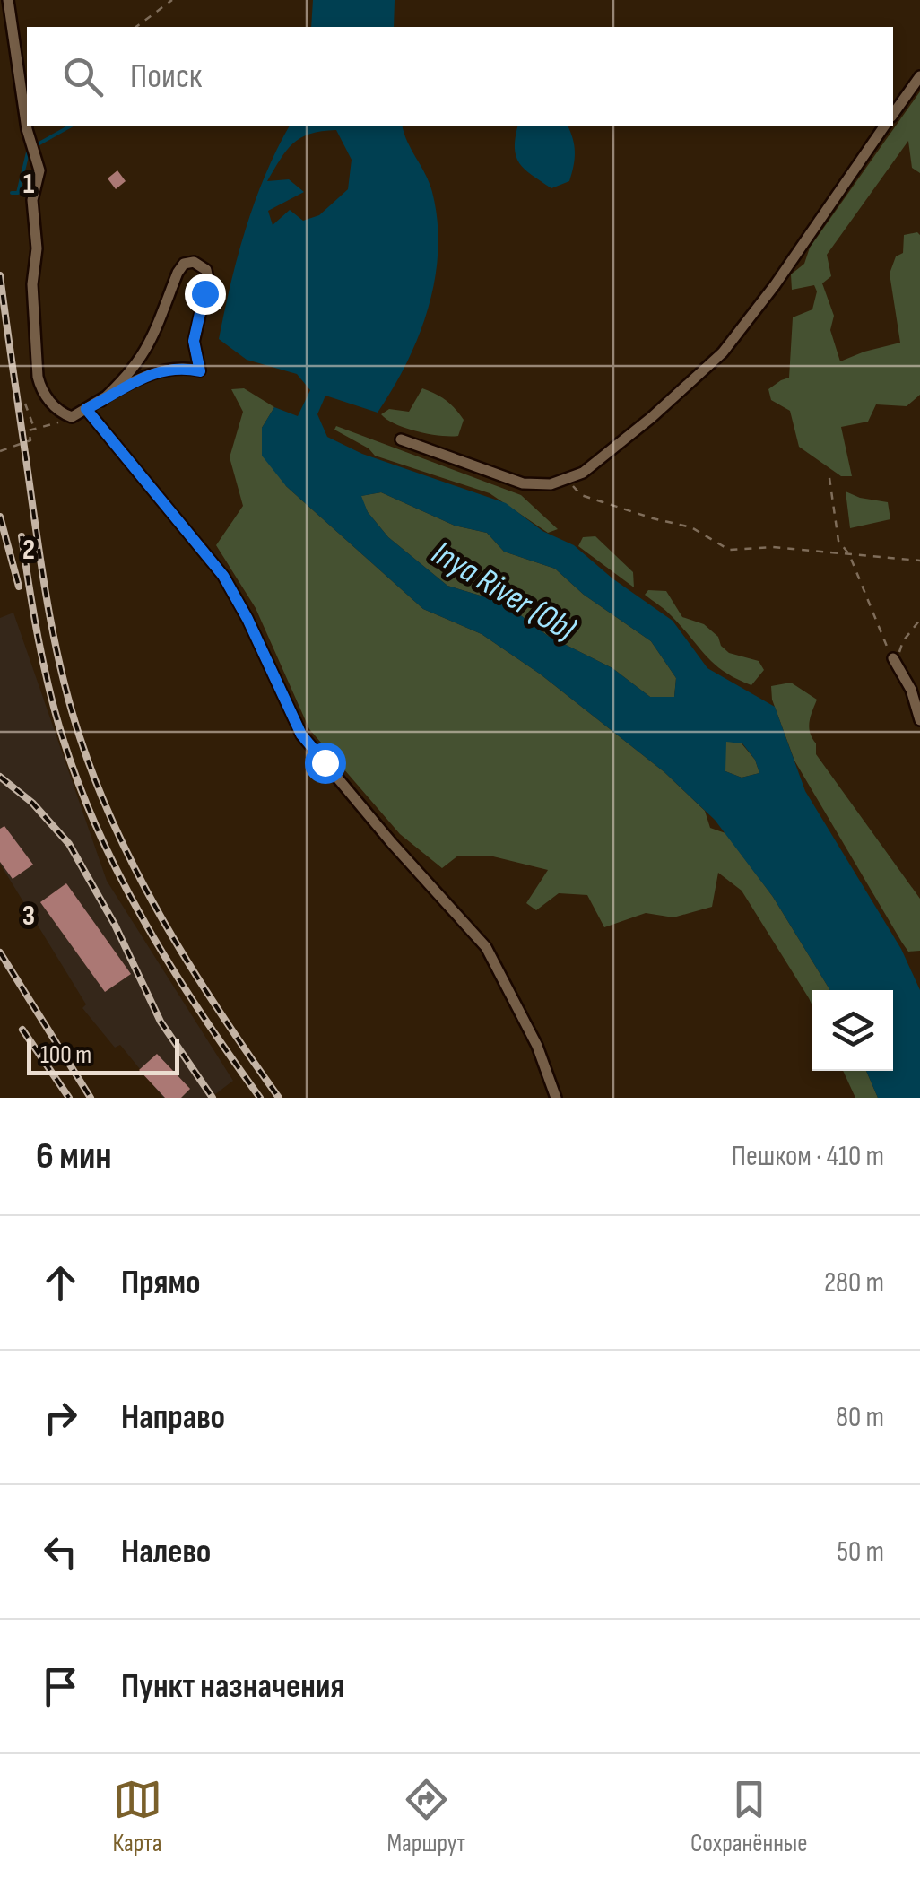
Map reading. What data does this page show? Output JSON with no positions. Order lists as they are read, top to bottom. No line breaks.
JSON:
{"water":["Inya River (Ob)"],"scale_bar":"100 m","page":{"search":"Поиск","scale":"100 m","heading":["6 мин","Пешком · 410 m"],"list":[["Прямо","280 m"],["Направо","80 m"],["Налево","50 m"],"Пункт назначения"],"nav":["Карта","Маршрут","Сохранённые"]},"grid":{"rows":["1","2","3"]}}
